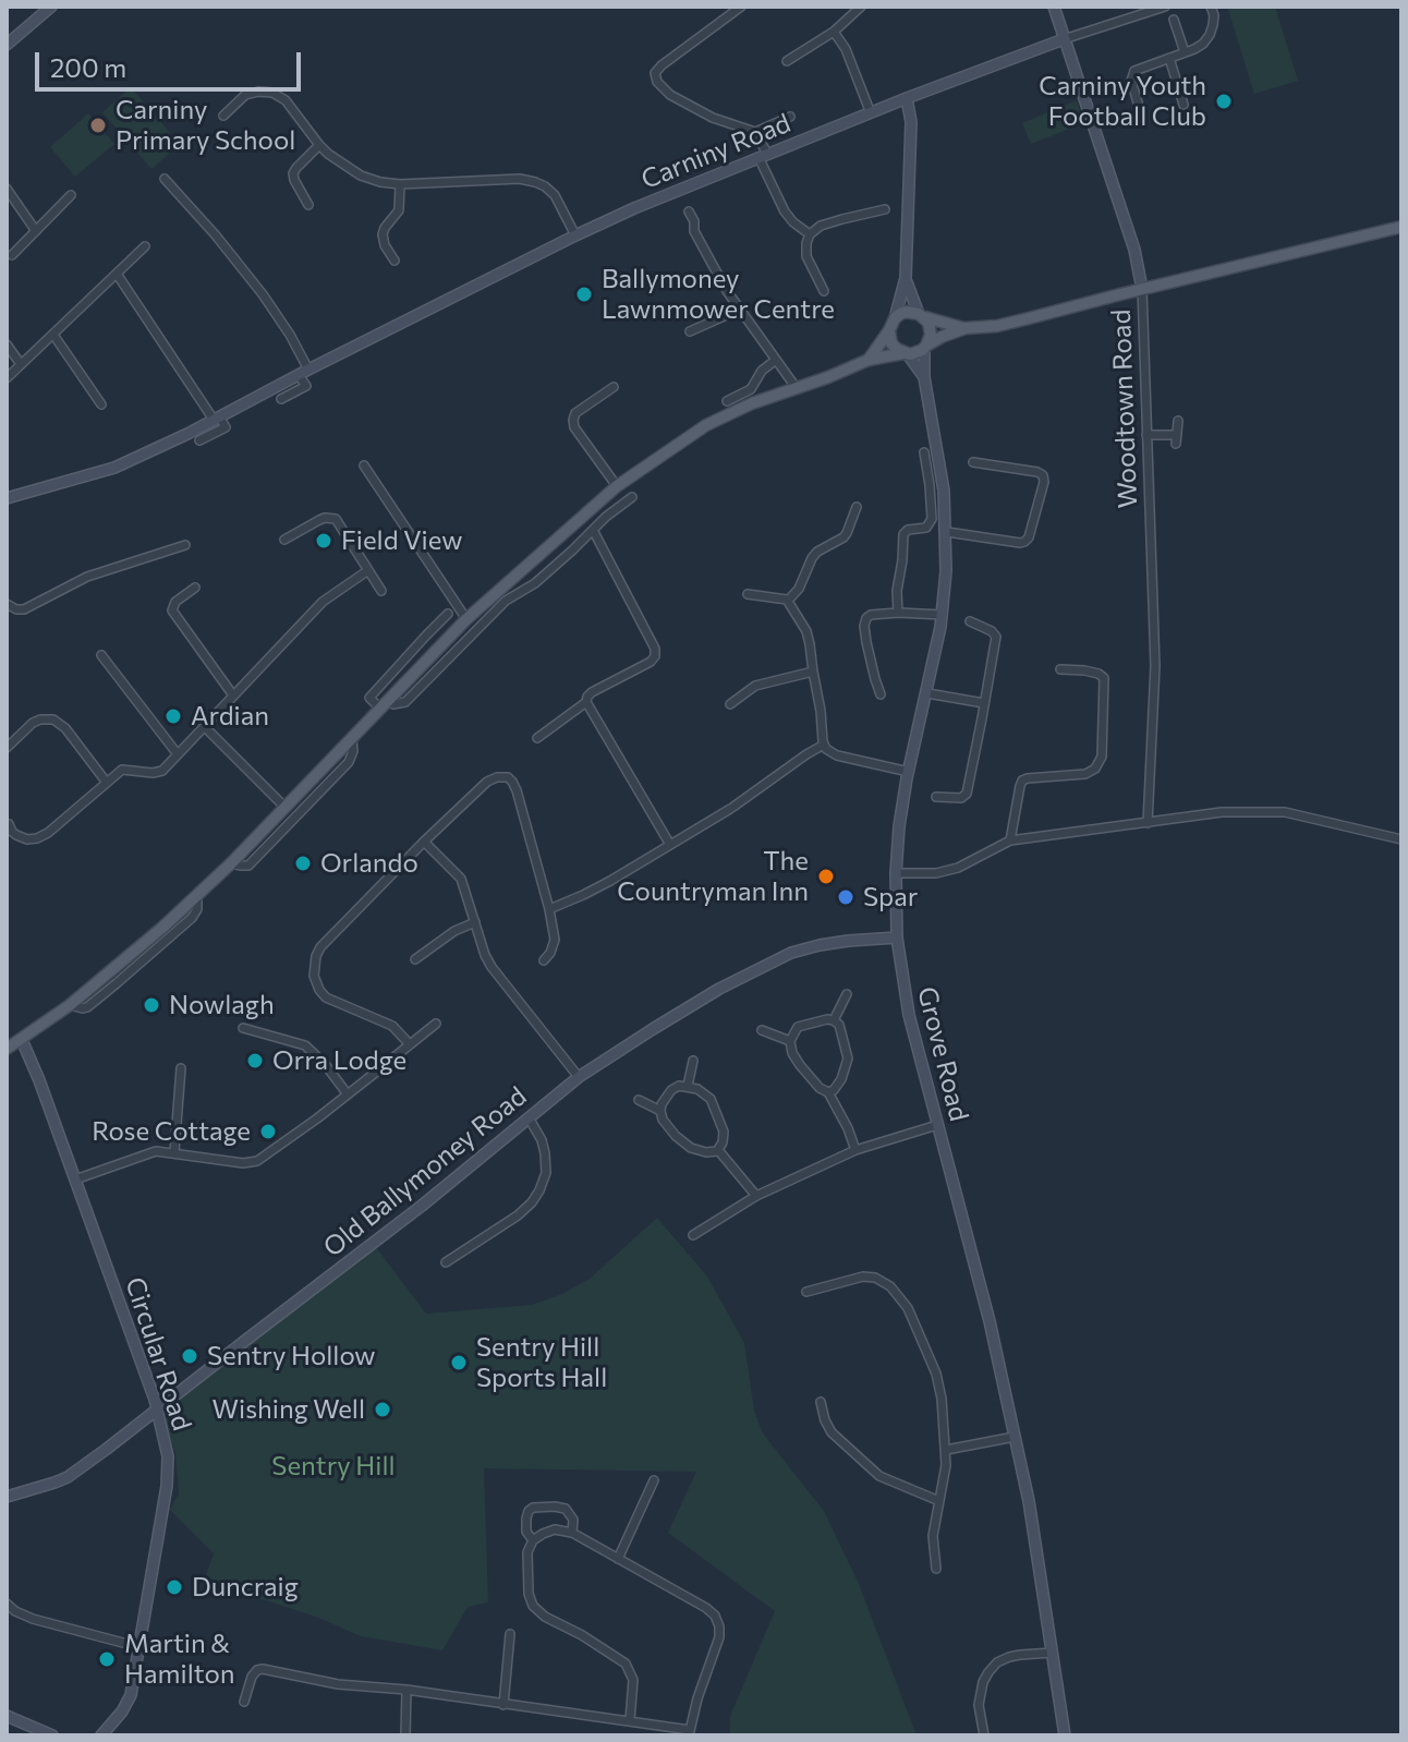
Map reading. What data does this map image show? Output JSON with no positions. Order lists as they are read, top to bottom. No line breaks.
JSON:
{"streets":{"street":["Carniny Road","Woodtown Road","Grove Road","Old Ballymoney Road","Circular Road"]},"crossings":[["Carniny Road","Woodtown Road"],["Grove Road","Old Ballymoney Road"],["Old Ballymoney Road","Circular Road"]],"parks":["Sentry Hill"],"places":["Carniny Youth Football Club","Carniny Primary School","Ballymoney Lawnmower Centre","Field View","Ardian","Orlando","The Countryman Inn","Spar","Nowlagh","Orra Lodge","Rose Cottage","Sentry Hollow","Sentry Hill Sports Hall","Wishing Well","Duncraig","Martin & Hamilton"],"scale_bar":"200 m"}
